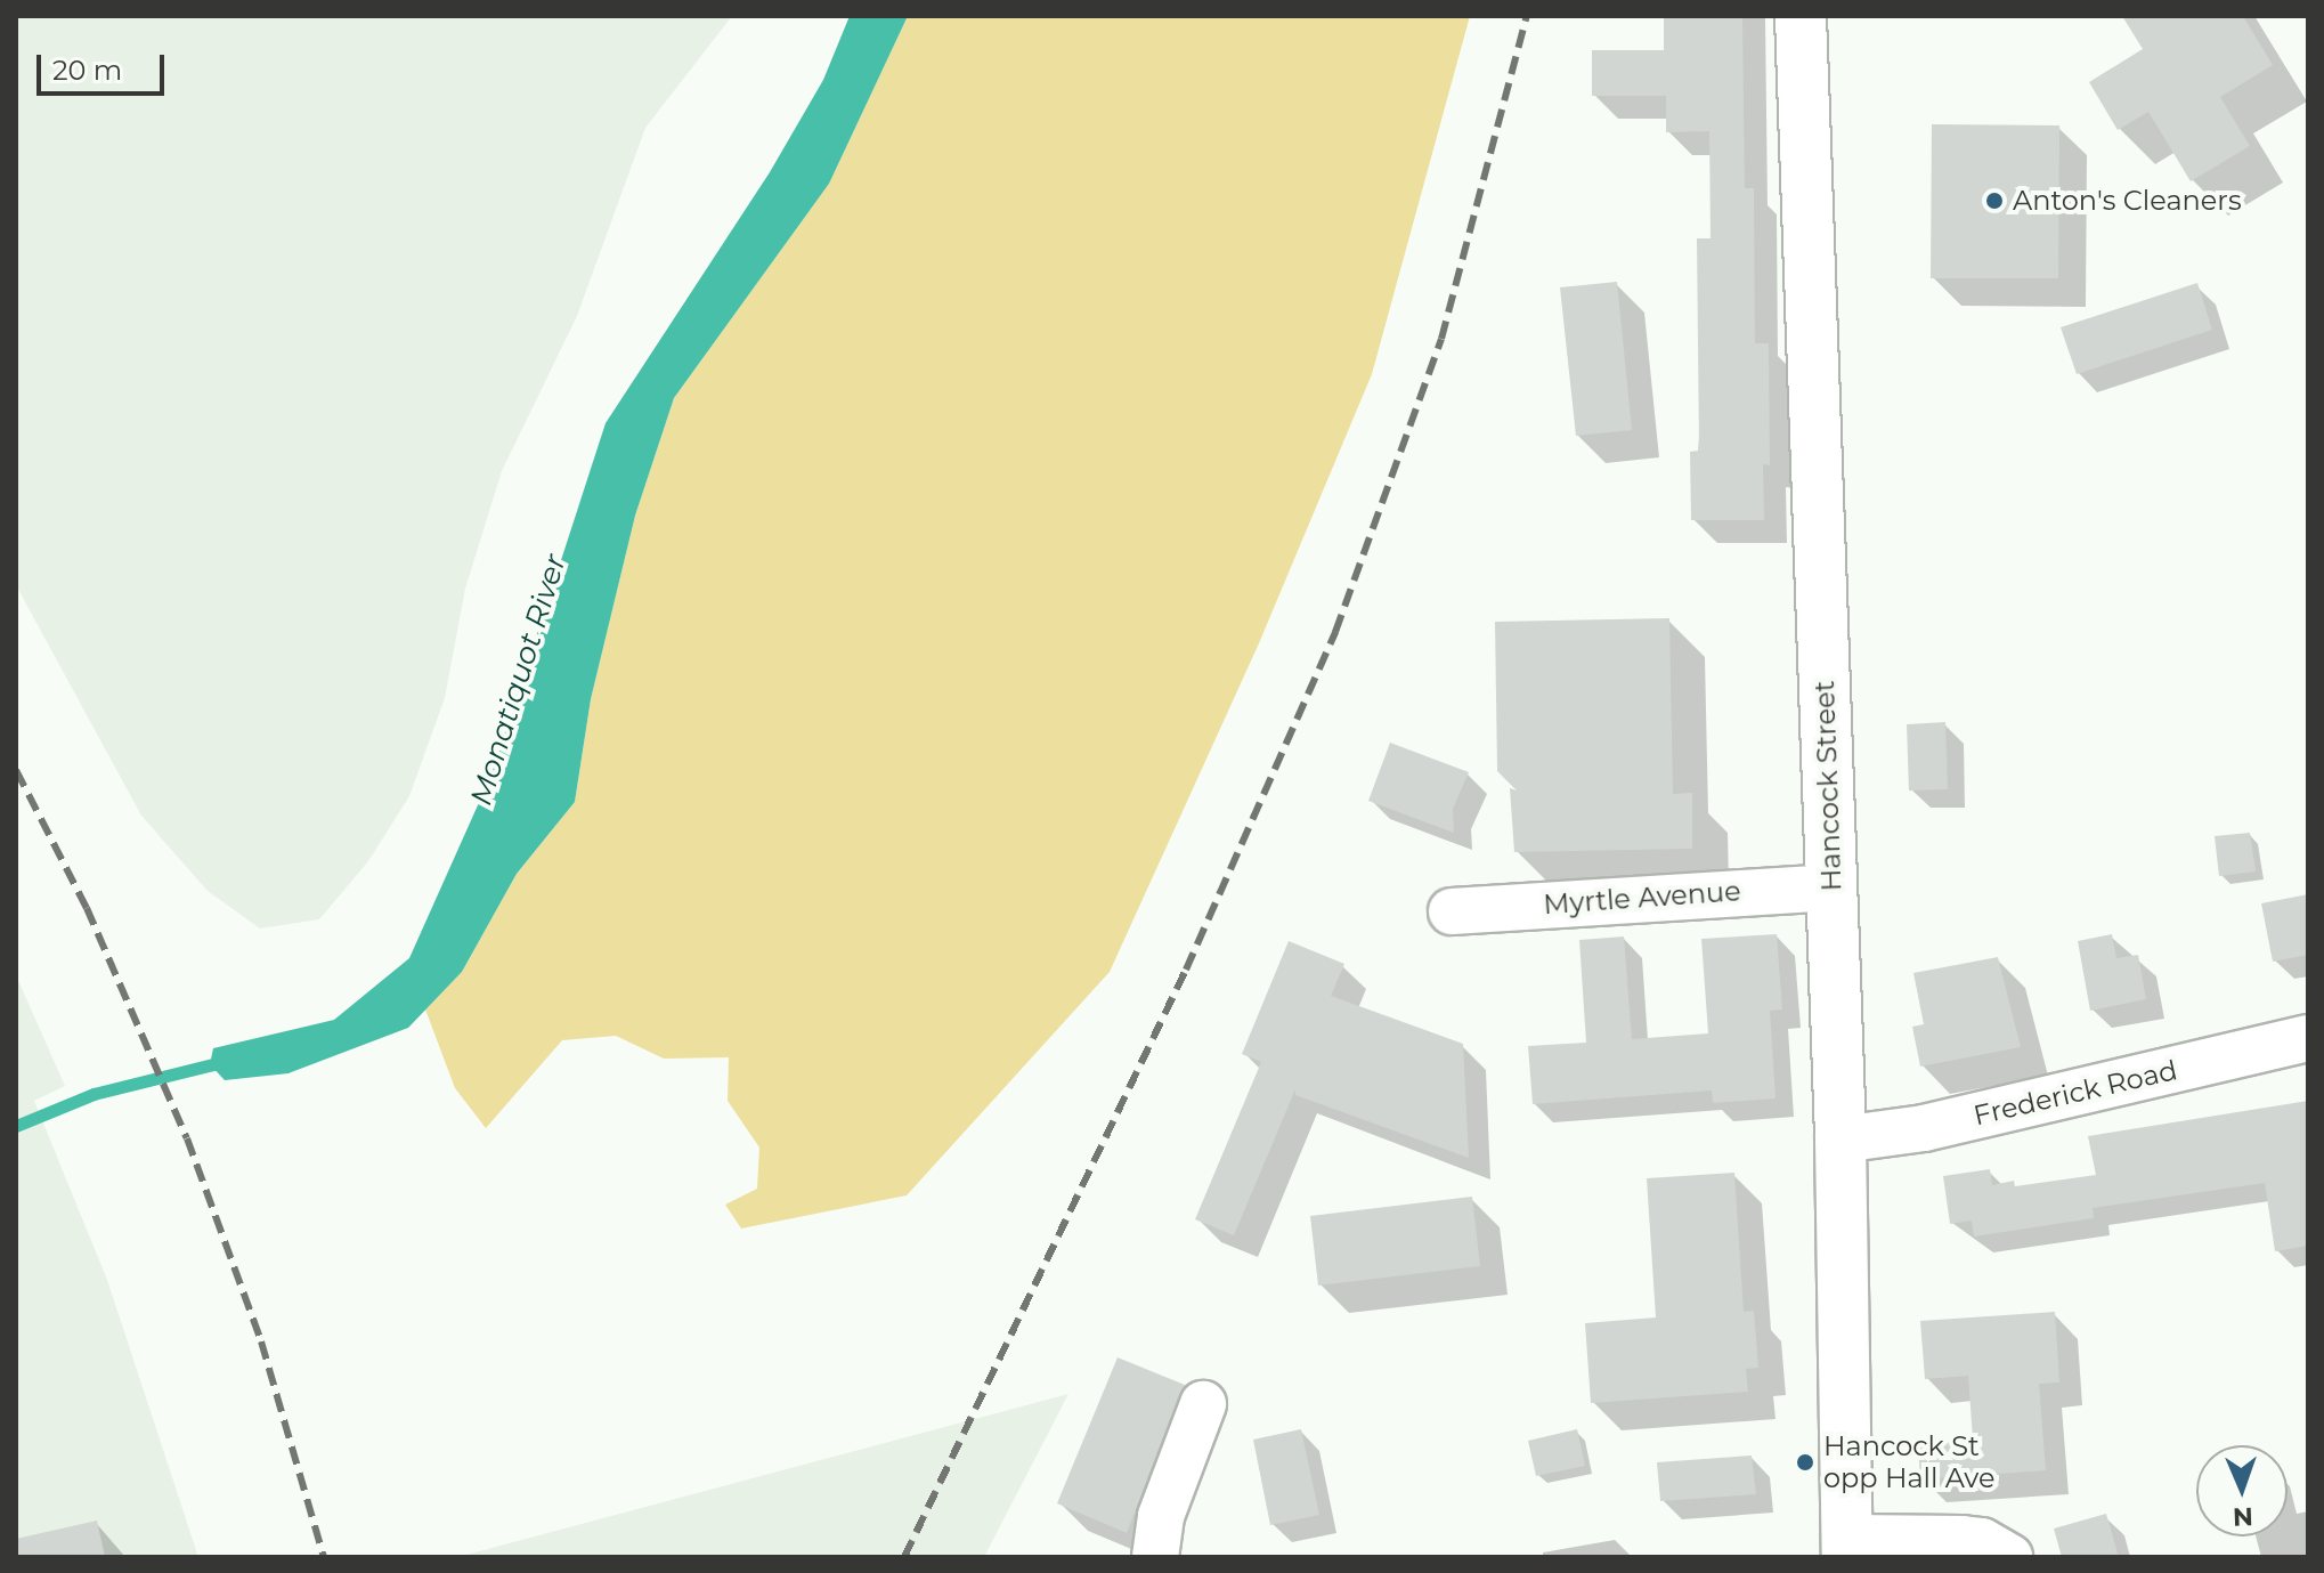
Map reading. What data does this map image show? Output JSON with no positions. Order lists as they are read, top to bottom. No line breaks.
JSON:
{"streets":{"main road":["Hancock Street"],"street":["Myrtle Avenue","Frederick Road"]},"crossings":[["Hancock Street","Myrtle Avenue"],["Hancock Street","Frederick Road"]],"water":["Monatiquot River"],"places":["Anton's Cleaners","Hancock St opp Hall Ave"],"scale_bar":"20 m","north":"bottom"}
